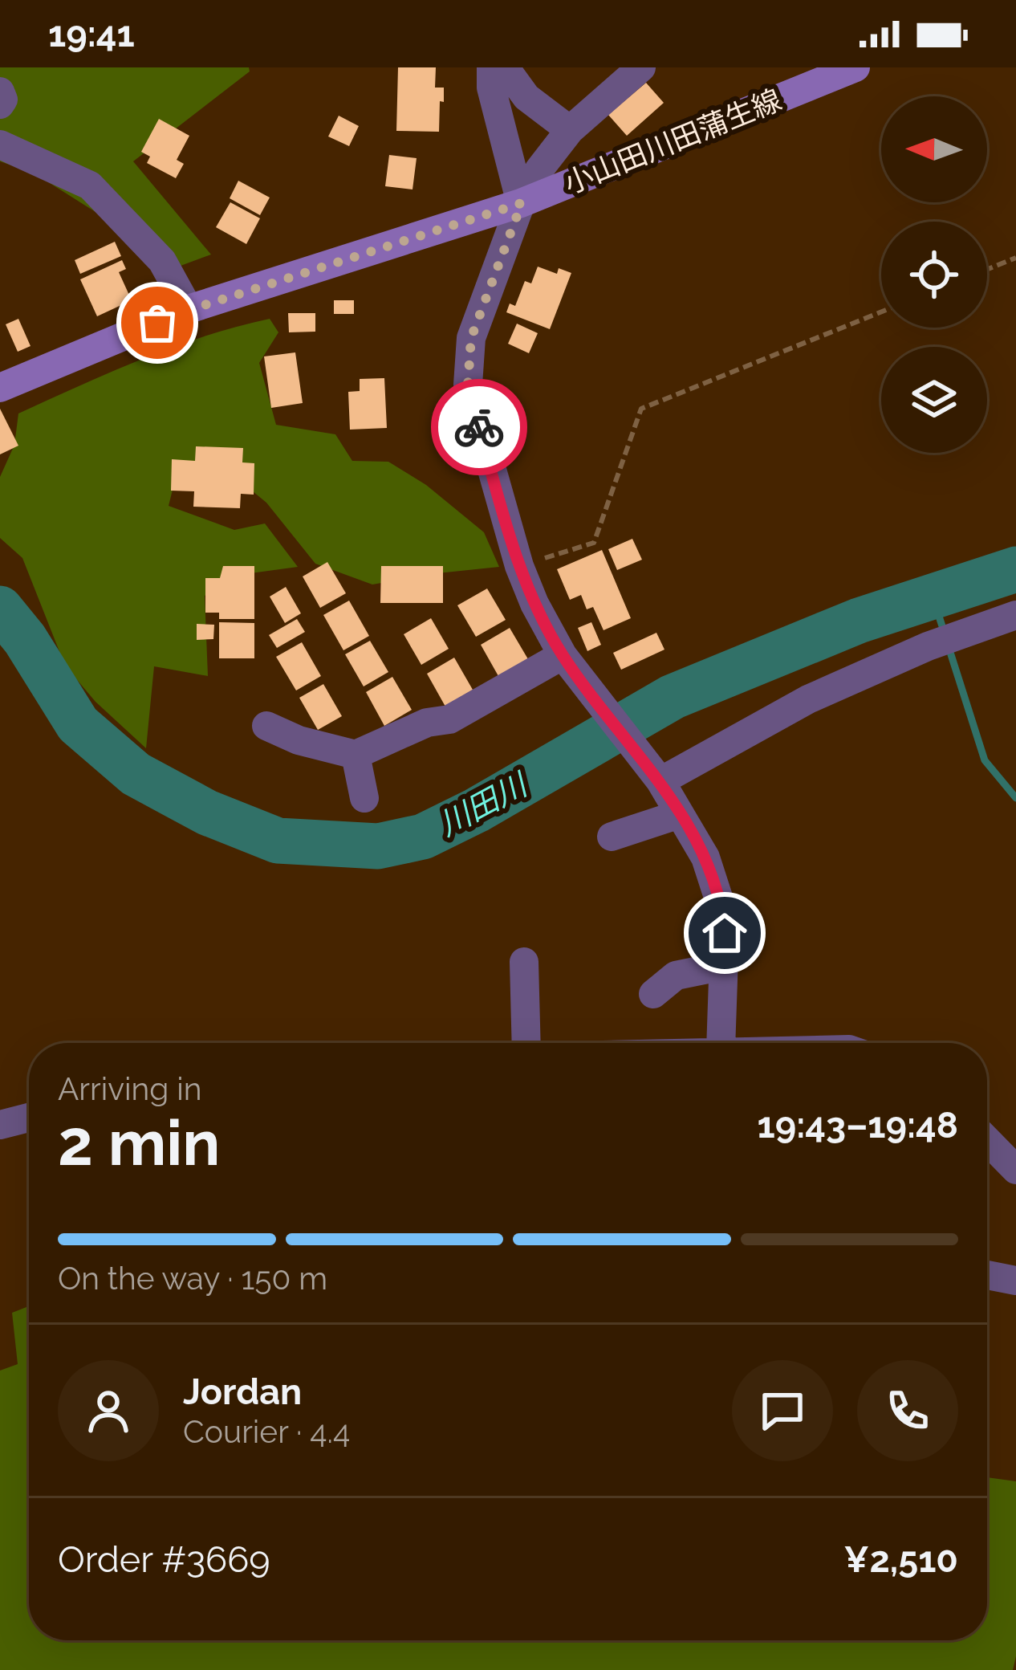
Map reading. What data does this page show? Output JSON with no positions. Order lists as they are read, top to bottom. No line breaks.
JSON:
{"streets":{"main road":["小山田川田蒲生線"]},"water":["川田川"],"north":"left","page":{"status":"19:41","heading":["2 min","Arriving in","19:43–19:48"],"panel":["Jordan","Courier · 4.4","Order #3669","¥2,510"],"bar":"On the way · 150 m"}}
